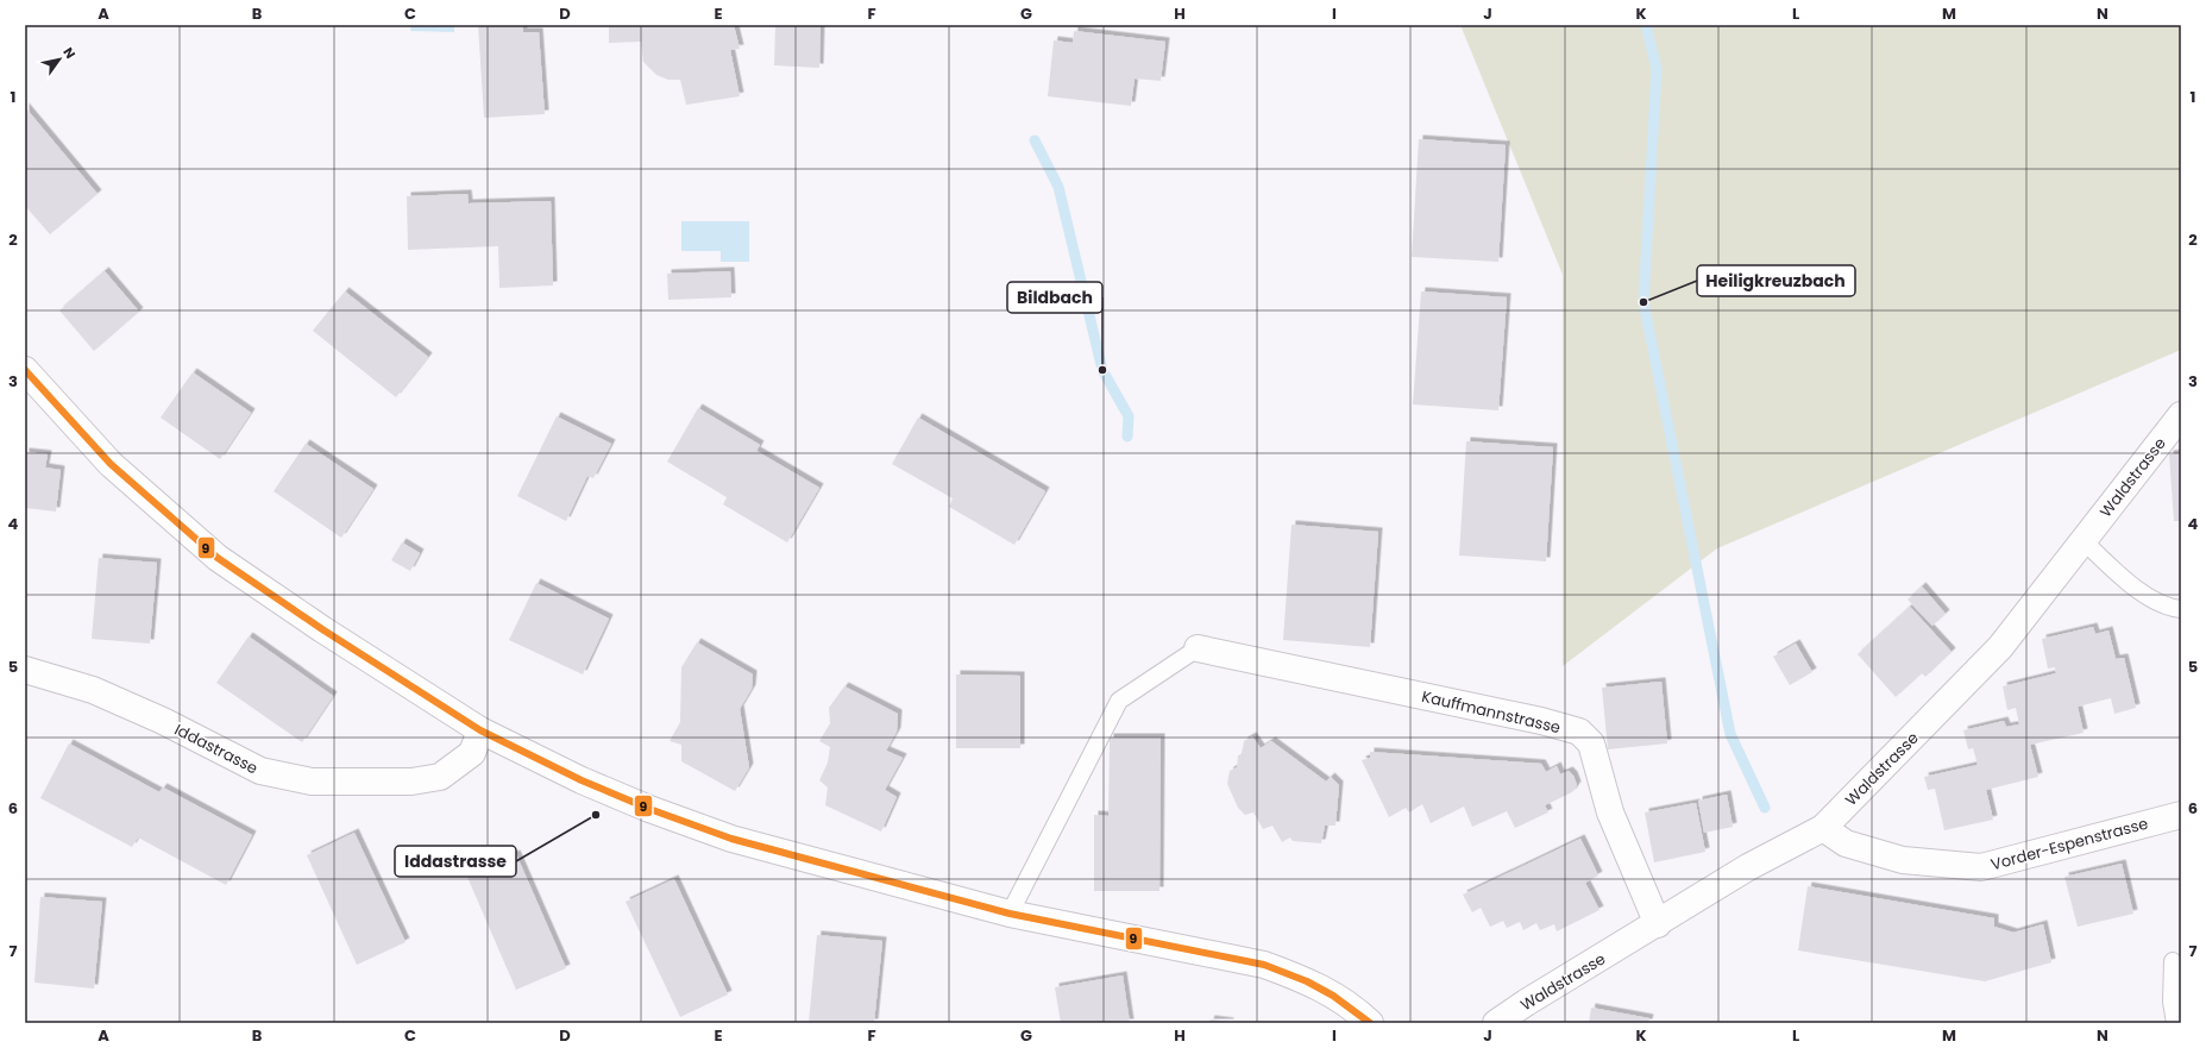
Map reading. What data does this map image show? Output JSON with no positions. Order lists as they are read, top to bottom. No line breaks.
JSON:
{"streets":{"street":["Waldstrasse","Kauffmannstrasse","Iddastrasse","Vorder-Espenstrasse"]},"crossings":[["Waldstrasse","Kauffmannstrasse"],["Waldstrasse","Vorder-Espenstrasse"]],"places":["Heiligkreuzbach","Bildbach","Iddastrasse"],"lines":["transit line 9"],"north":"top right","grid":{"columns":["A","B","C","D","E","F","G","H","I","J","K","L","M","N"],"rows":["1","2","3","4","5","6","7"]}}
